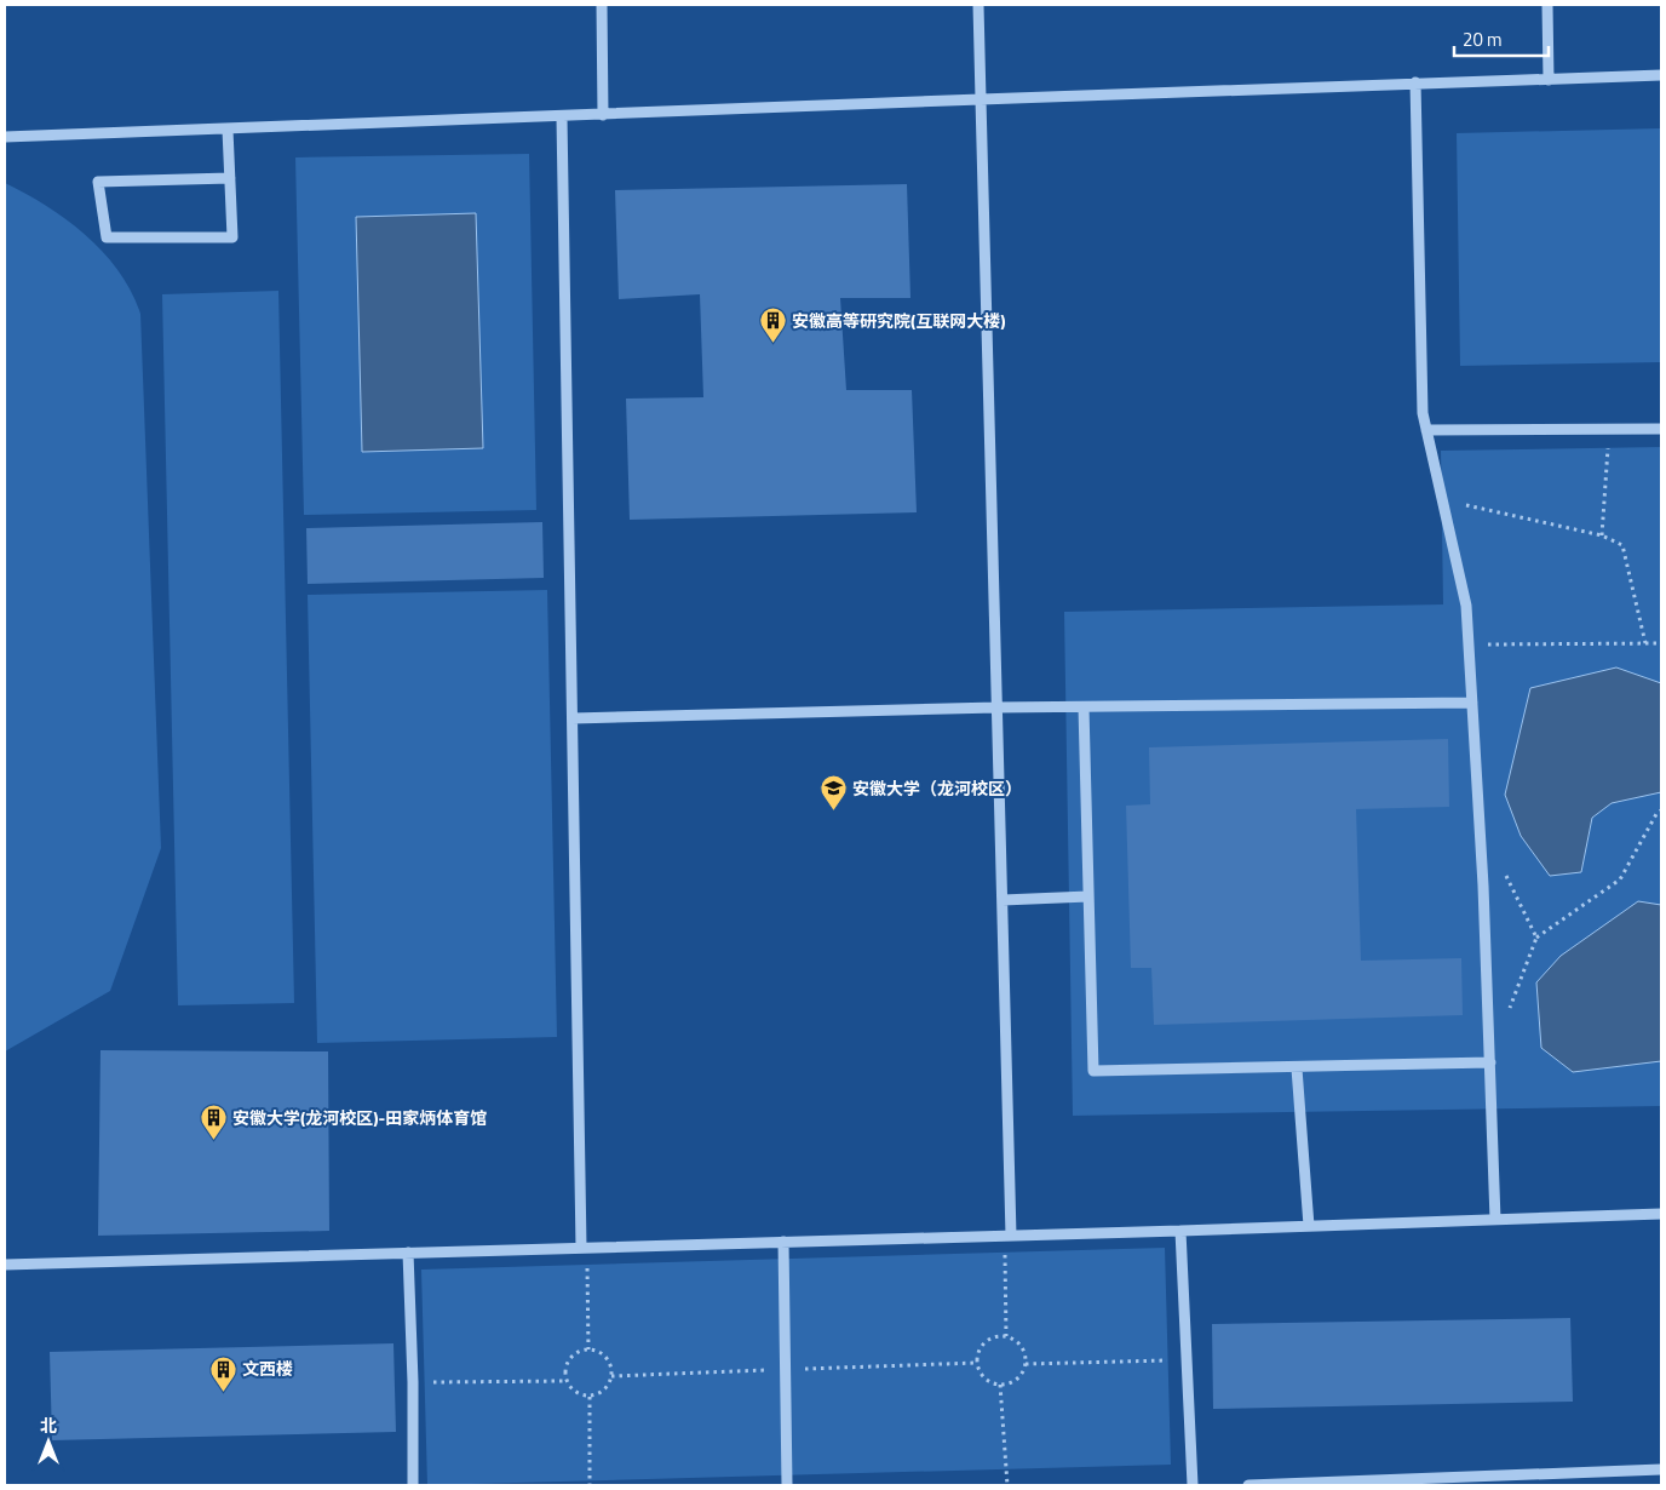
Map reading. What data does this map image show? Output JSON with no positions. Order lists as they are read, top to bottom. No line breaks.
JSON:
{"places":{"building":["安徽高等研究院(互联网大楼)","安徽大学(龙河校区)-田家炳体育馆","文西楼"],"school or university":["安徽大学（龙河校区）"]},"scale_bar":"20 m","north":"top"}
